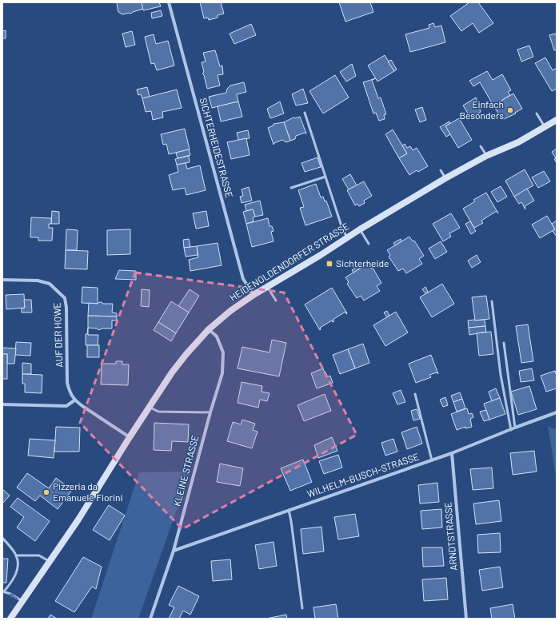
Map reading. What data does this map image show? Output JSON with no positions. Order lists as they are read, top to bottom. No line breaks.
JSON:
{"streets":{"street":["SICHTERHEIDESTRASSE","HEIDENOLDENDORFER STRASSE","AUF DER HOWE","KLEINE STRASSE","WILHELM-BUSCH-STRASSE","ARNDTSTRASSE"]},"crossings":[["SICHTERHEIDESTRASSE","HEIDENOLDENDORFER STRASSE"],["HEIDENOLDENDORFER STRASSE","KLEINE STRASSE"],["KLEINE STRASSE","WILHELM-BUSCH-STRASSE"],["WILHELM-BUSCH-STRASSE","ARNDTSTRASSE"]],"places":{"other":["Einfach Besonders","Pizzeria da Emanuele Fiorini"],"transit":["Sichterheide"]}}
